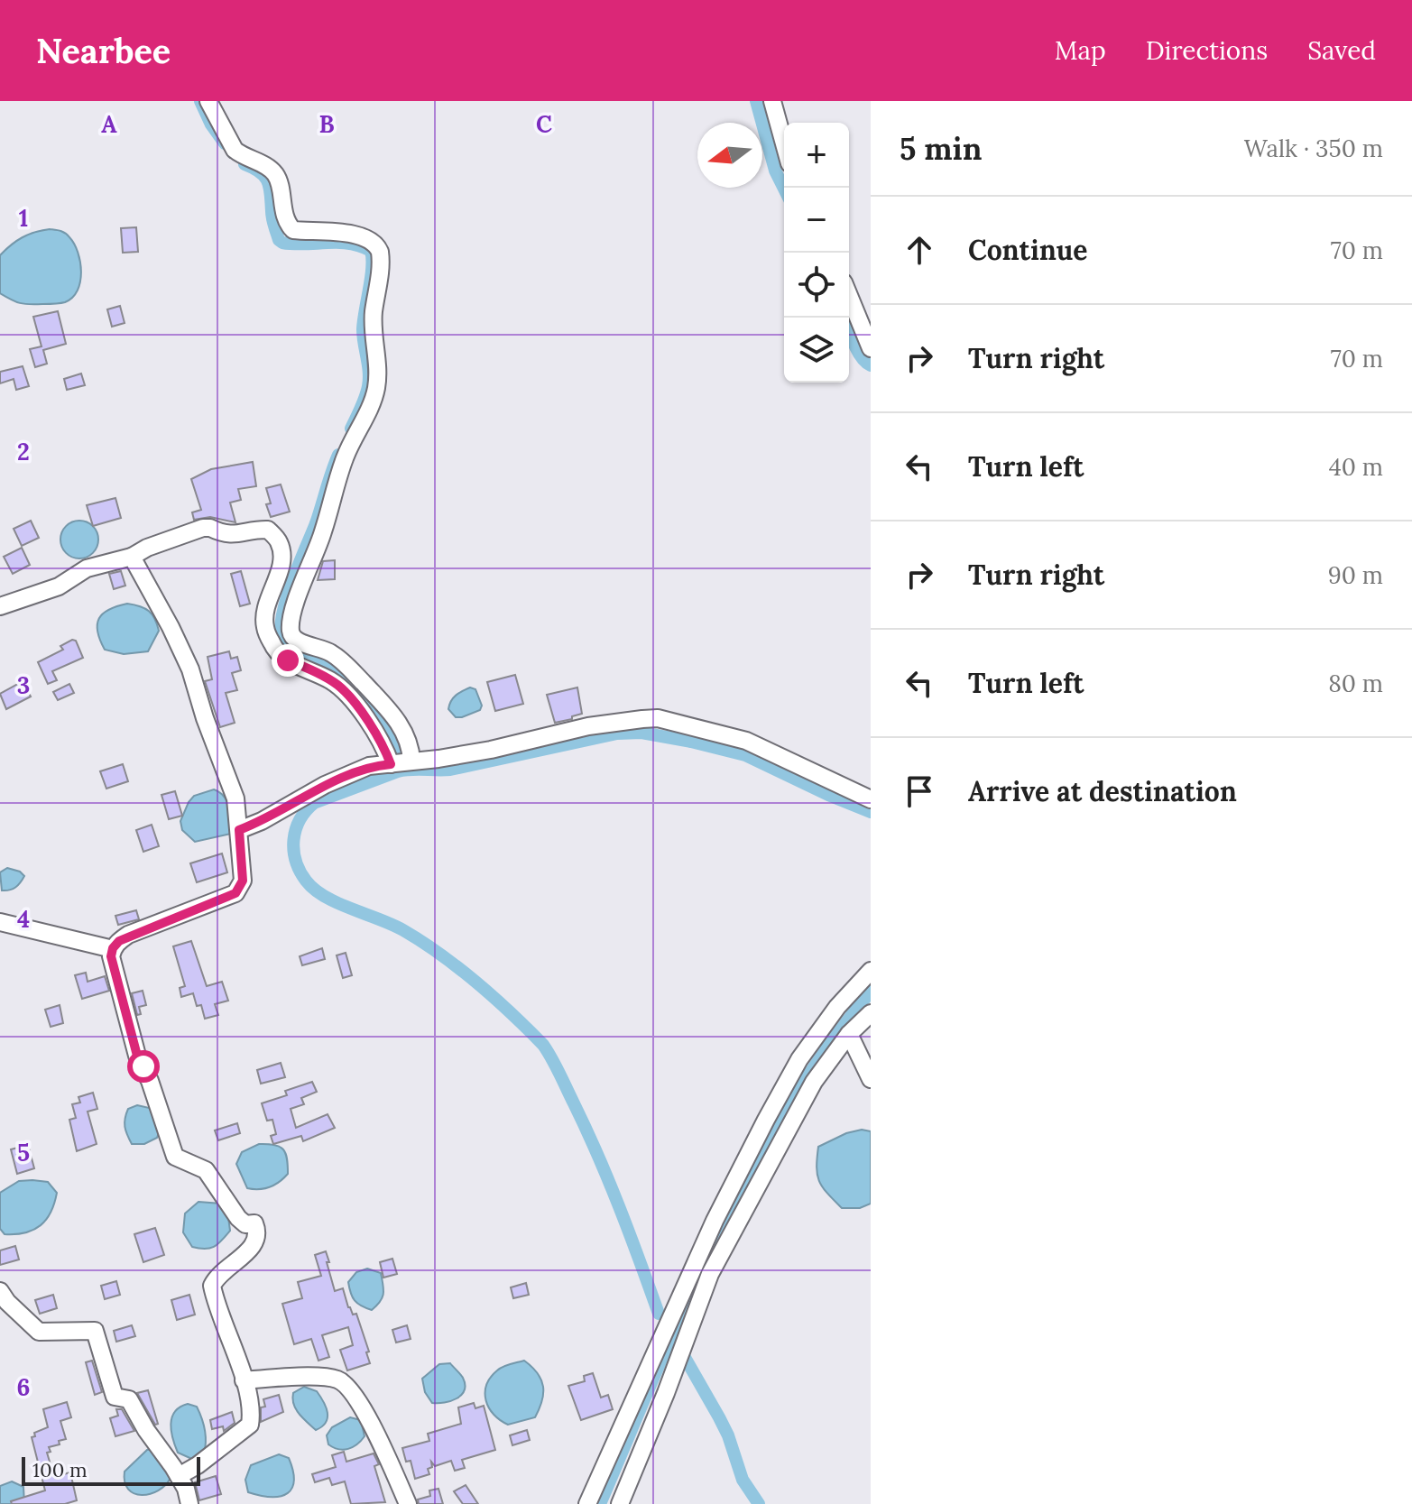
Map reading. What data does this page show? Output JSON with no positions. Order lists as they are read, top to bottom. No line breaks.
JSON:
{"scale_bar":"100 m","north":"left","page":{"header":"Nearbee","nav":["Map","Directions","Saved"],"heading":["5 min","Walk · 350 m"],"map_buttons":["+","−"],"list":[["Continue","70 m"],["Turn right","70 m"],["Turn left","40 m"],["Turn right","90 m"],["Turn left","80 m"],"Arrive at destination"],"scale":"100 m"},"grid":{"columns":["A","B","C"],"rows":["1","2","3","4","5","6"]}}
